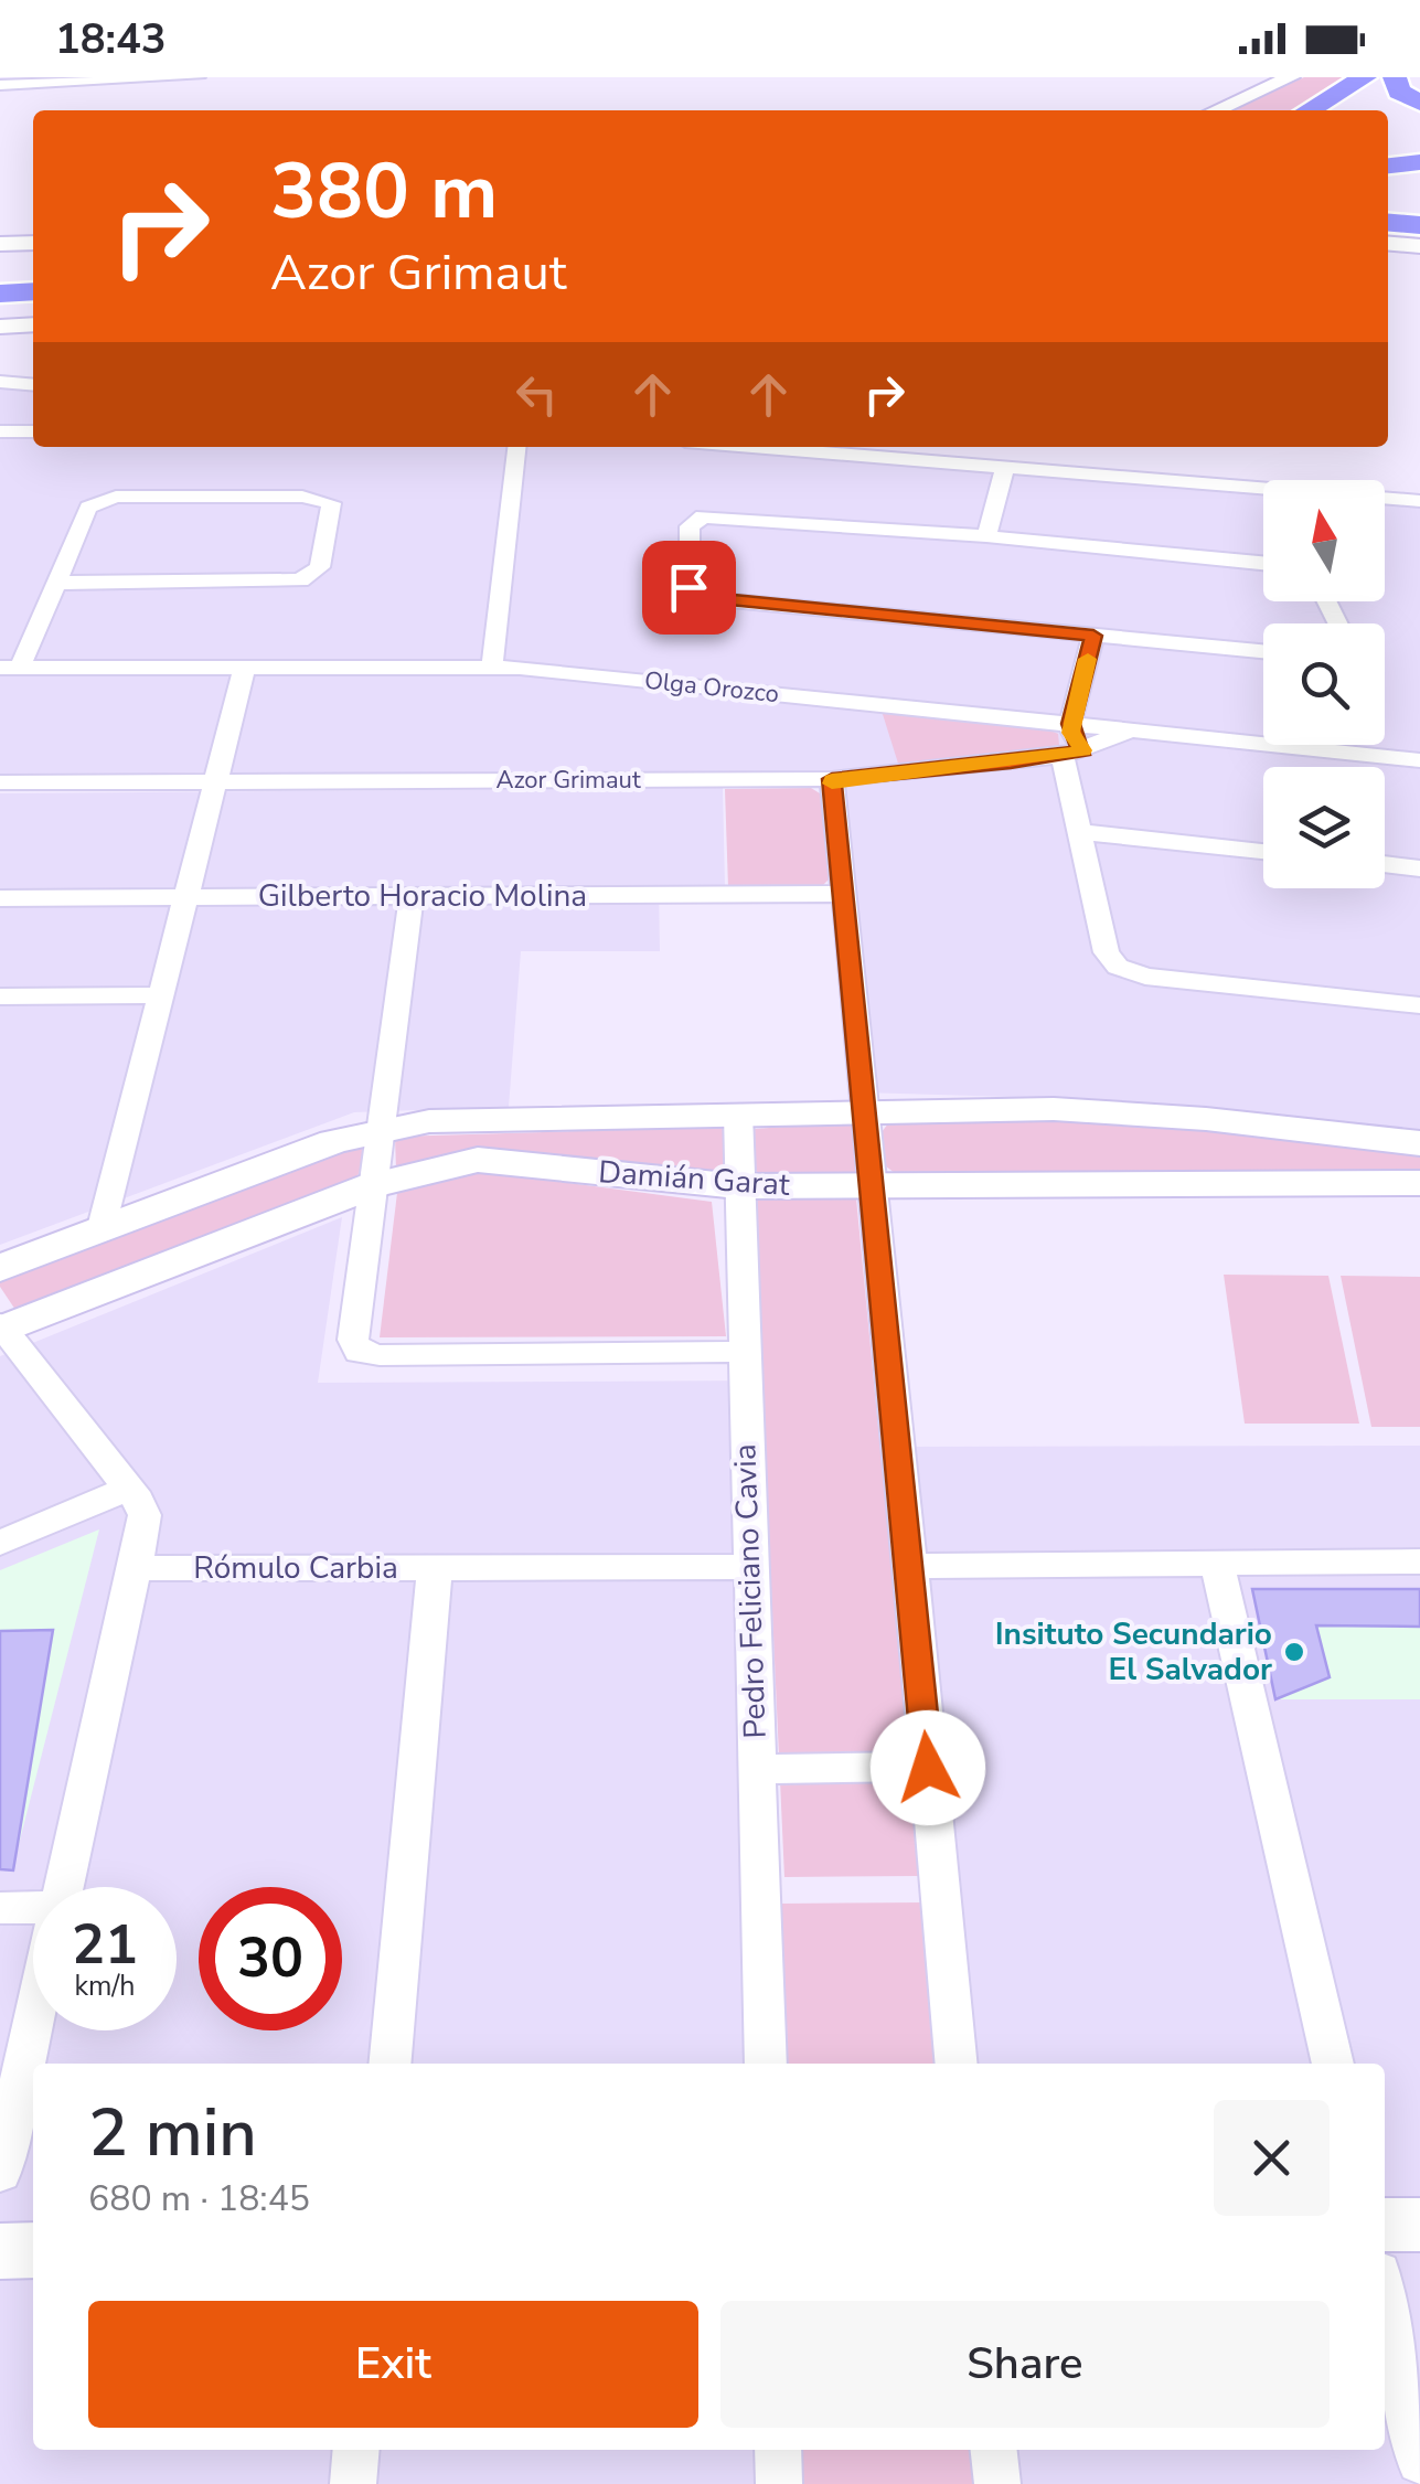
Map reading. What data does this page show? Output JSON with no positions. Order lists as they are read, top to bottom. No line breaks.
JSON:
{"streets":{"main road":["Damián Garat"],"street":["Olga Orozco","Azor Grimaut","Gilberto Horacio Molina","Rómulo Carbia","Pedro Feliciano Cavia"]},"crossings":[["Olga Orozco","Azor Grimaut"],["Damián Garat","Pedro Feliciano Cavia"],["Rómulo Carbia","Pedro Feliciano Cavia"]],"places":["Insituto Secundario El Salvador"],"north":"top","page":{"status":"18:43","turn":["380 m","Azor Grimaut"],"speed":"21 km/h","limit":"30","heading":["2 min","680 m · 18:45"],"buttons":["Exit","Share"]}}
